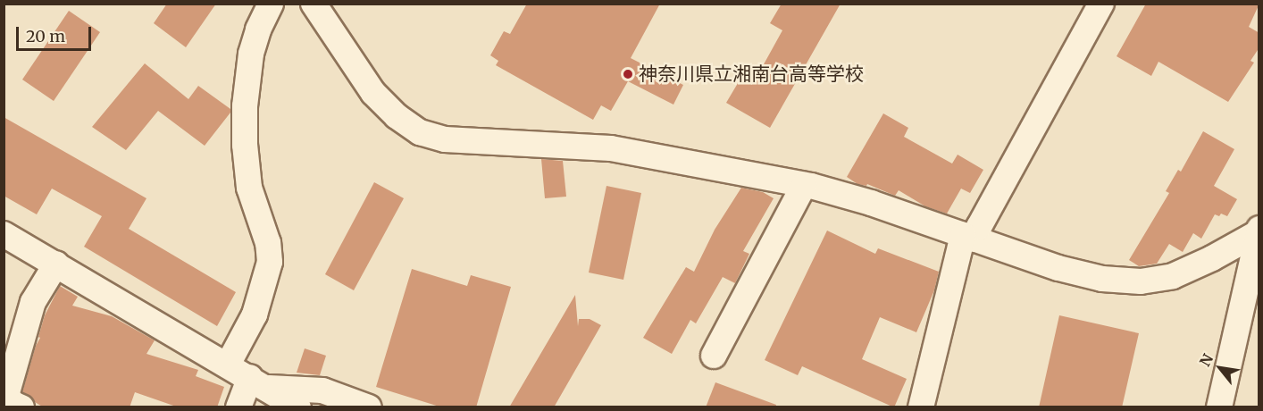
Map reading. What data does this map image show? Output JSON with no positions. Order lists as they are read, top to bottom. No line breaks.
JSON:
{"places":["神奈川県立湘南台高等学校"],"scale_bar":"20 m","north":"top left"}
